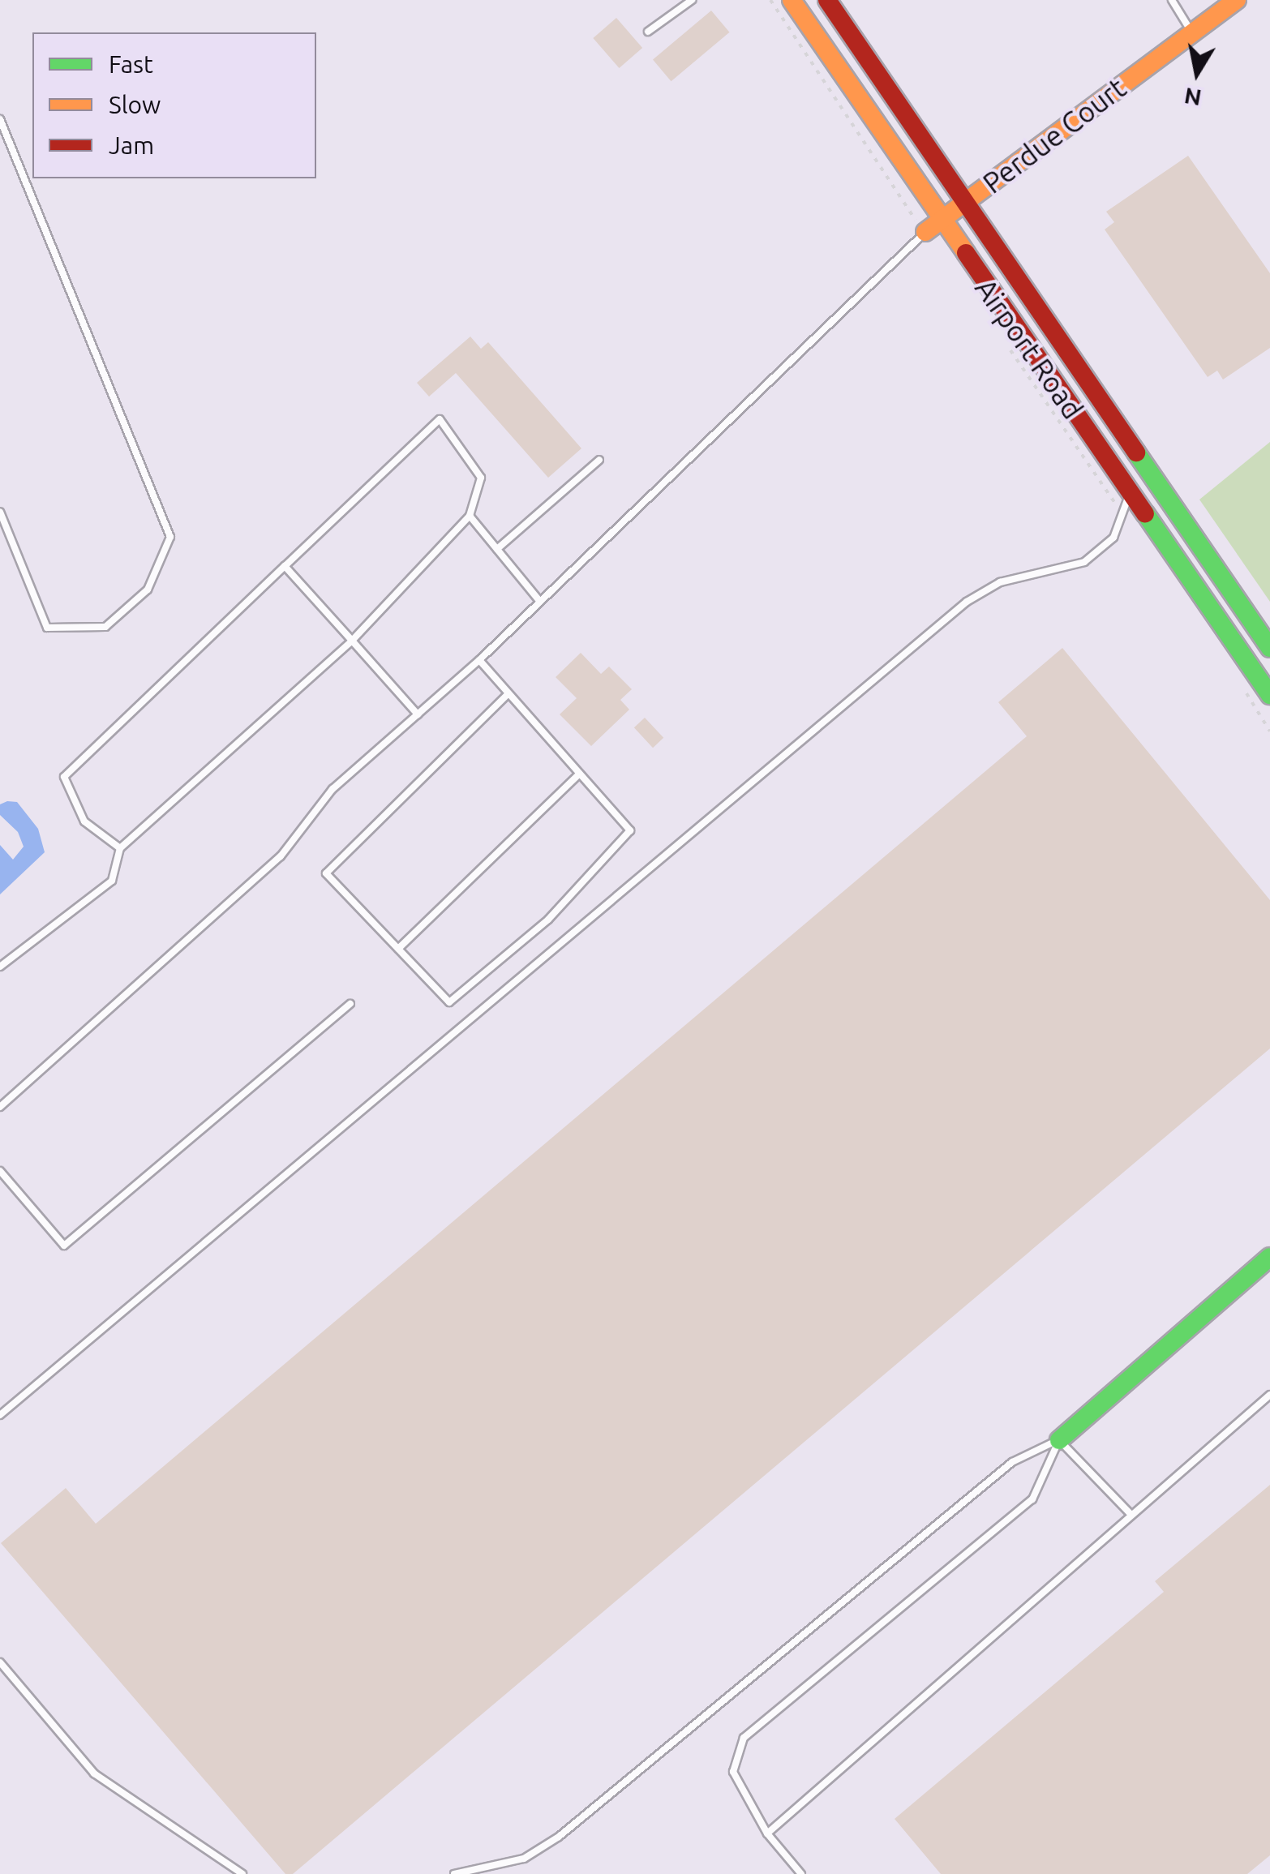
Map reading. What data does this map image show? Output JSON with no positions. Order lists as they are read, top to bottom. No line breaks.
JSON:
{"streets":{"main road":["Perdue Court","Airport Road"]},"crossings":[["Perdue Court","Airport Road"]],"legend":["Fast","Slow","Jam"],"north":"bottom"}
